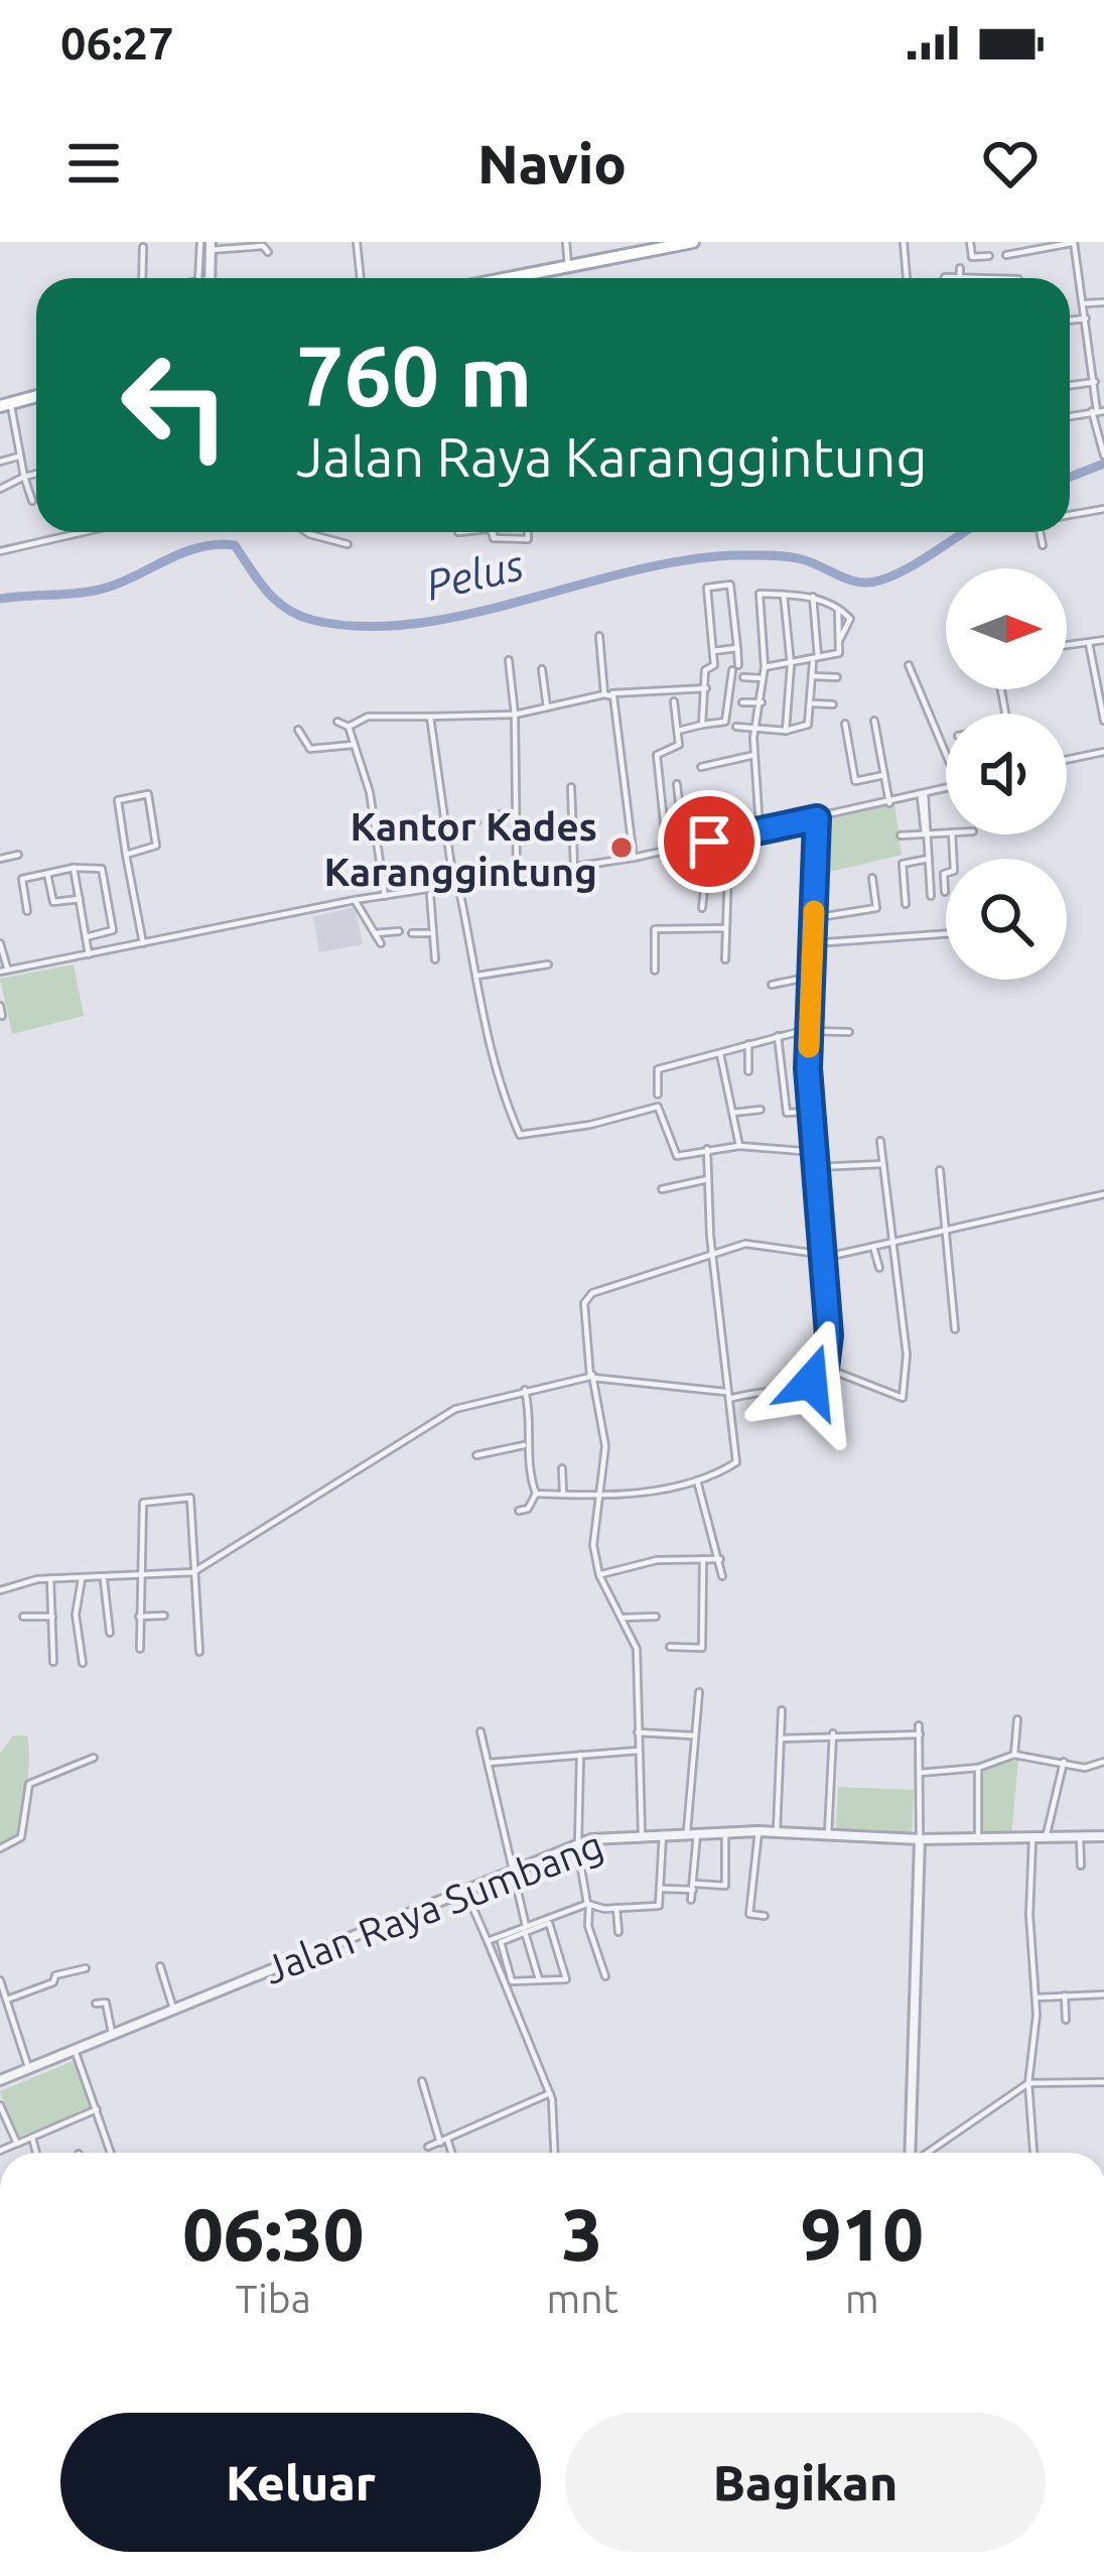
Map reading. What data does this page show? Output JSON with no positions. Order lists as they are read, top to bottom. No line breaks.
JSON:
{"streets":{"street":["Jalan Raya Sumbang"]},"water":["Pelus"],"places":["Kantor Kades Karanggintung"],"north":"right","page":{"status":"06:27","header":"Navio","turn":["760 m","Jalan Raya Karanggintung"],"eta":["06:30","Tiba","3","mnt","910","m"],"buttons":["Keluar","Bagikan"]}}
